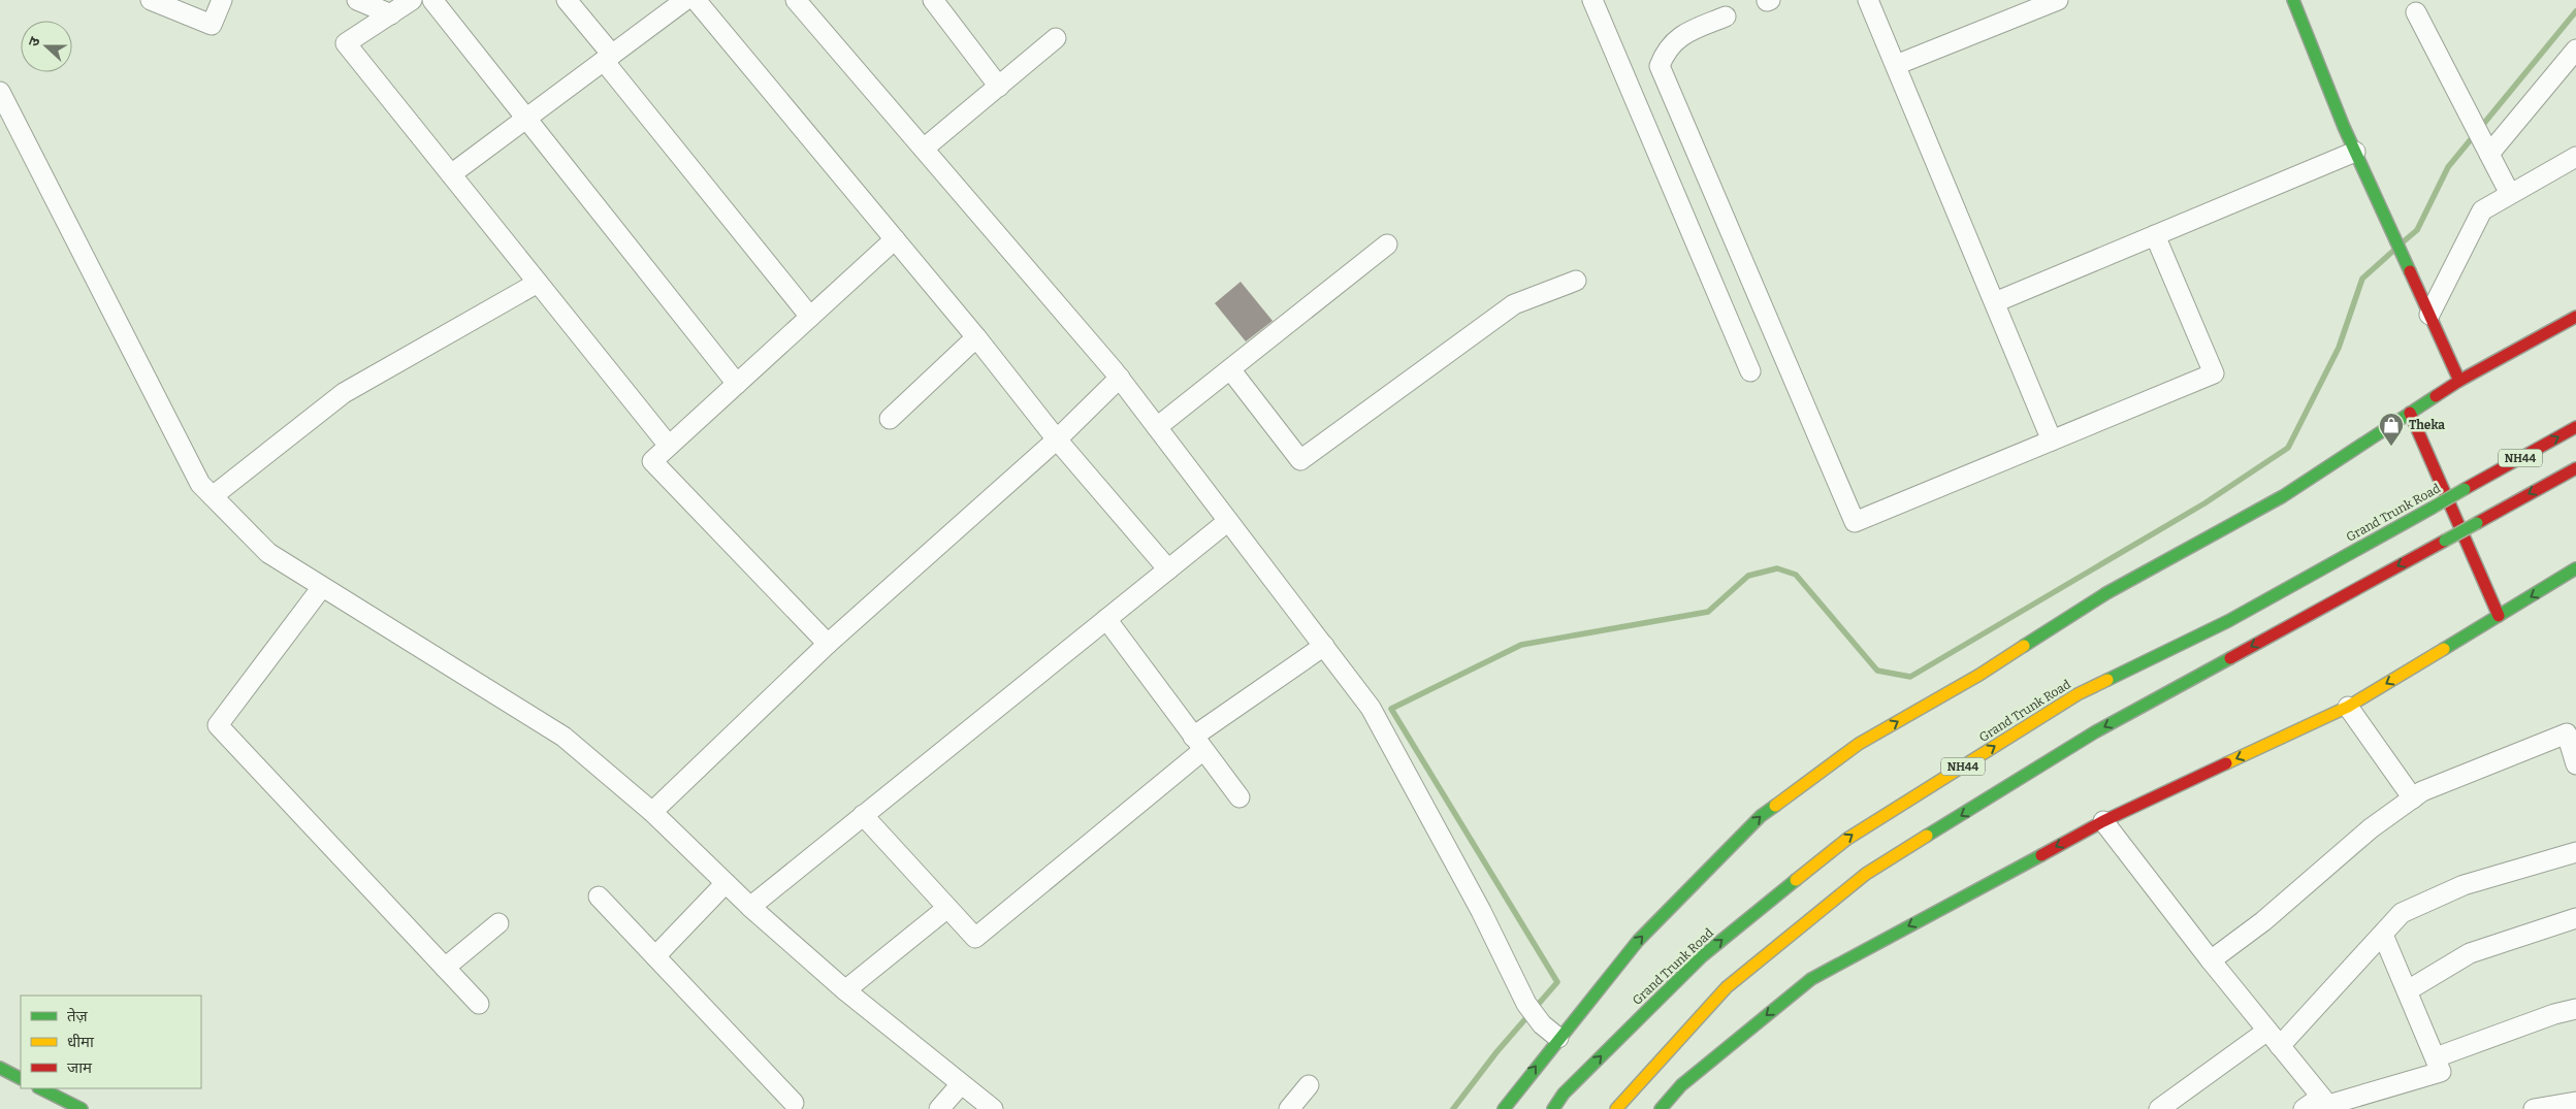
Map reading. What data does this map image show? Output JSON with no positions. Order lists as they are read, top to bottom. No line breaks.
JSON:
{"streets":{"main road":["NH44","Grand Trunk Road"]},"places":{"shop":["Theka"]},"legend":["तेज़","धीमा","जाम"],"north":"left"}
